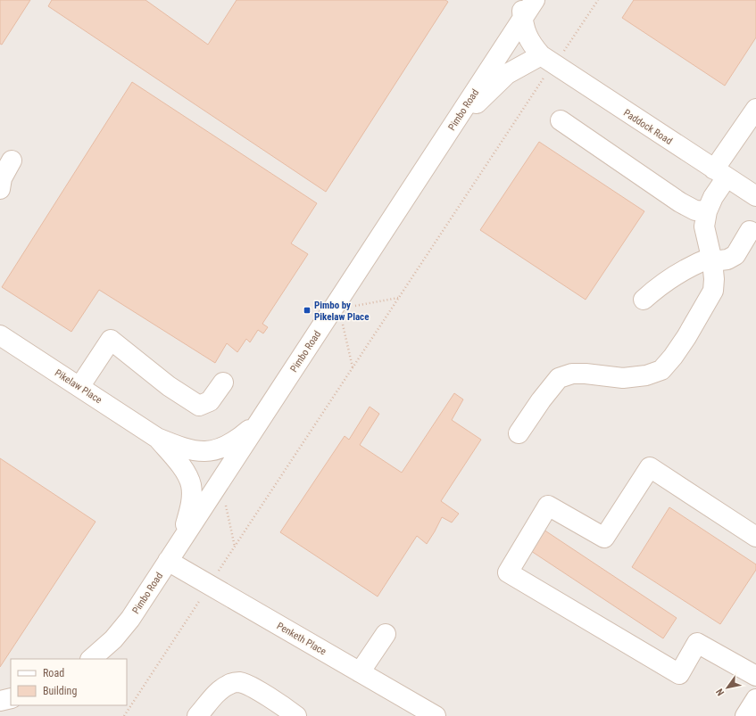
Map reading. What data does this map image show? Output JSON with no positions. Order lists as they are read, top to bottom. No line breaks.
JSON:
{"streets":{"street":["Pimbo Road","Paddock Road","Pikelaw Place","Penketh Place"]},"crossings":[["Pimbo Road","Paddock Road"],["Pimbo Road","Pikelaw Place"],["Pimbo Road","Penketh Place"],["Pikelaw Place","Penketh Place"]],"places":{"transit":["Pimbo by Pikelaw Place"]},"legend":["Road","Building"],"north":"bottom left"}
